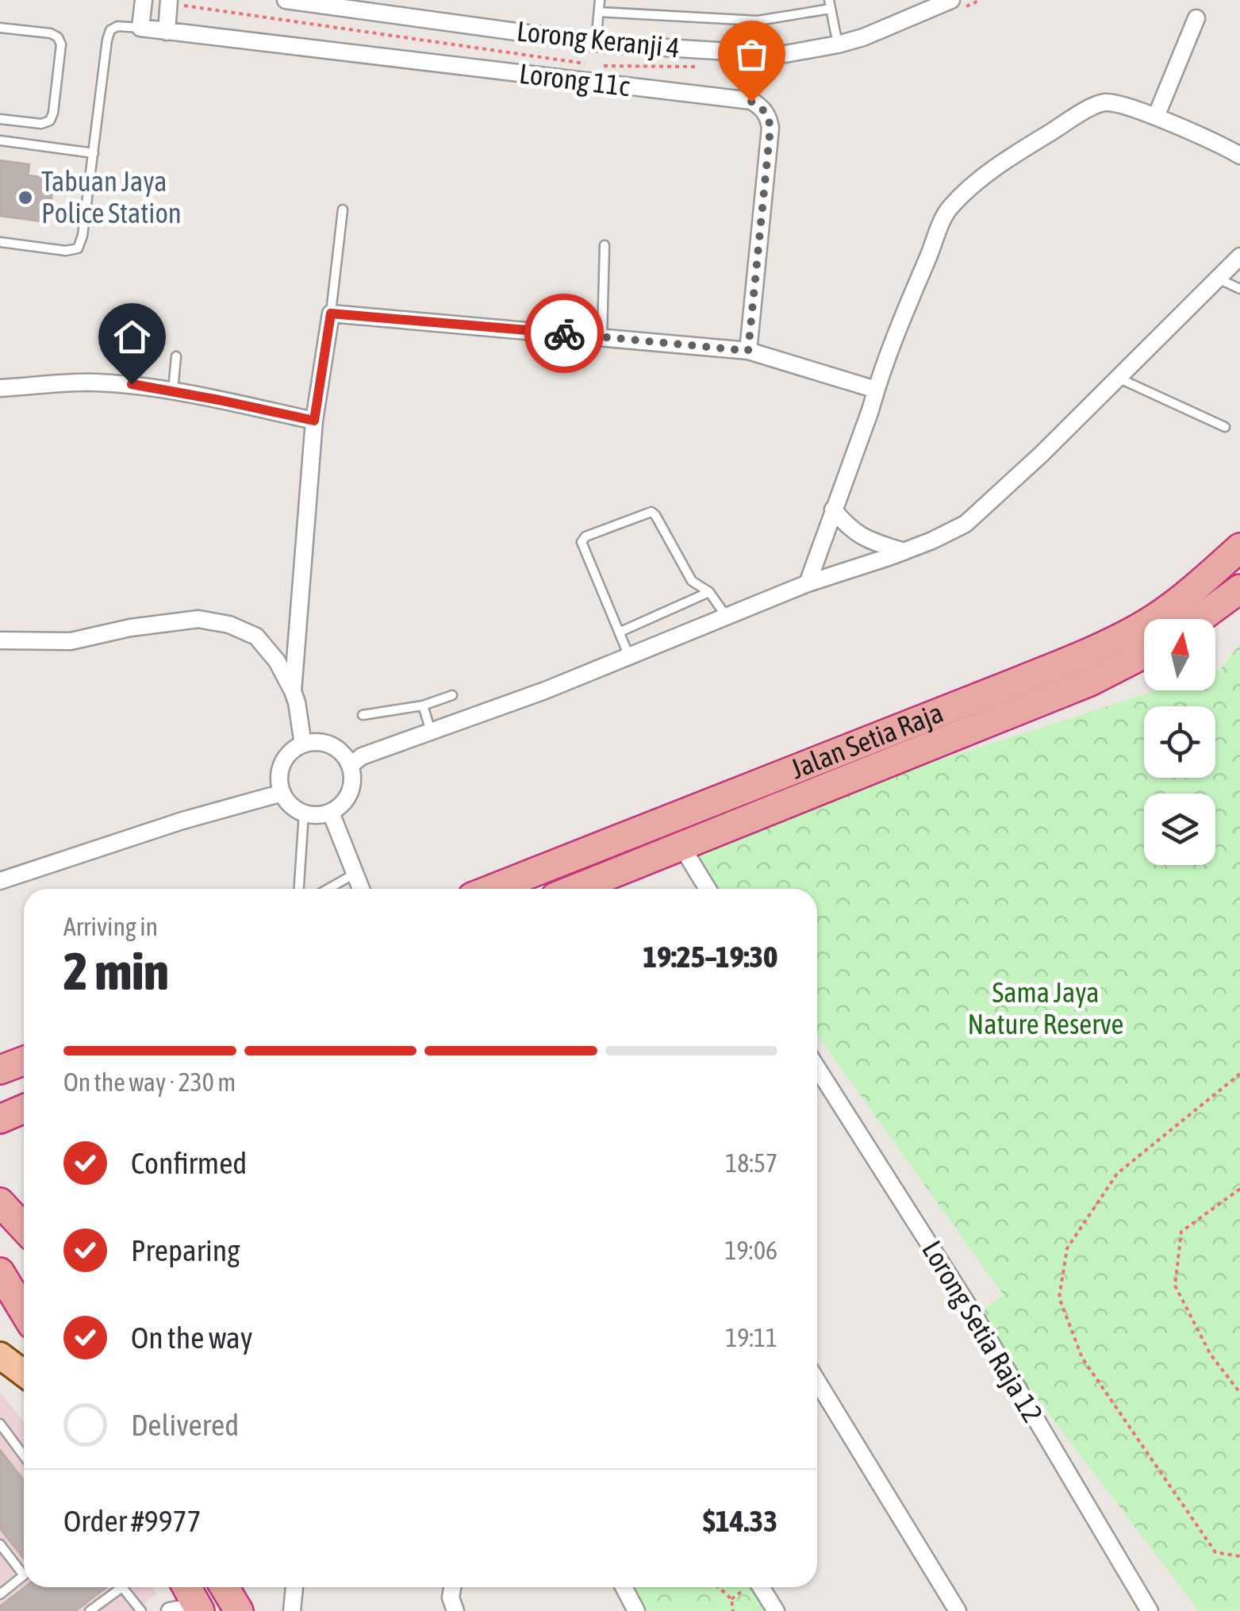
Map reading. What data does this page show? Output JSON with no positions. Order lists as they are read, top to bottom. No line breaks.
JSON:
{"streets":{"highway":["Jalan Setia Raja"],"street":["Lorong Keranji 4","Lorong 11c","Lorong Setia Raja 12"]},"parks":["Sama Jaya Nature Reserve"],"places":["Tabuan Jaya Police Station"],"north":"top","page":{"heading":["2 min","Arriving in","19:25–19:30"],"panel":["Order #9977","$14.33"],"bar":"On the way · 230 m","list":[["Confirmed","18:57"],["Preparing","19:06"],["On the way","19:11"],"Delivered"]}}
